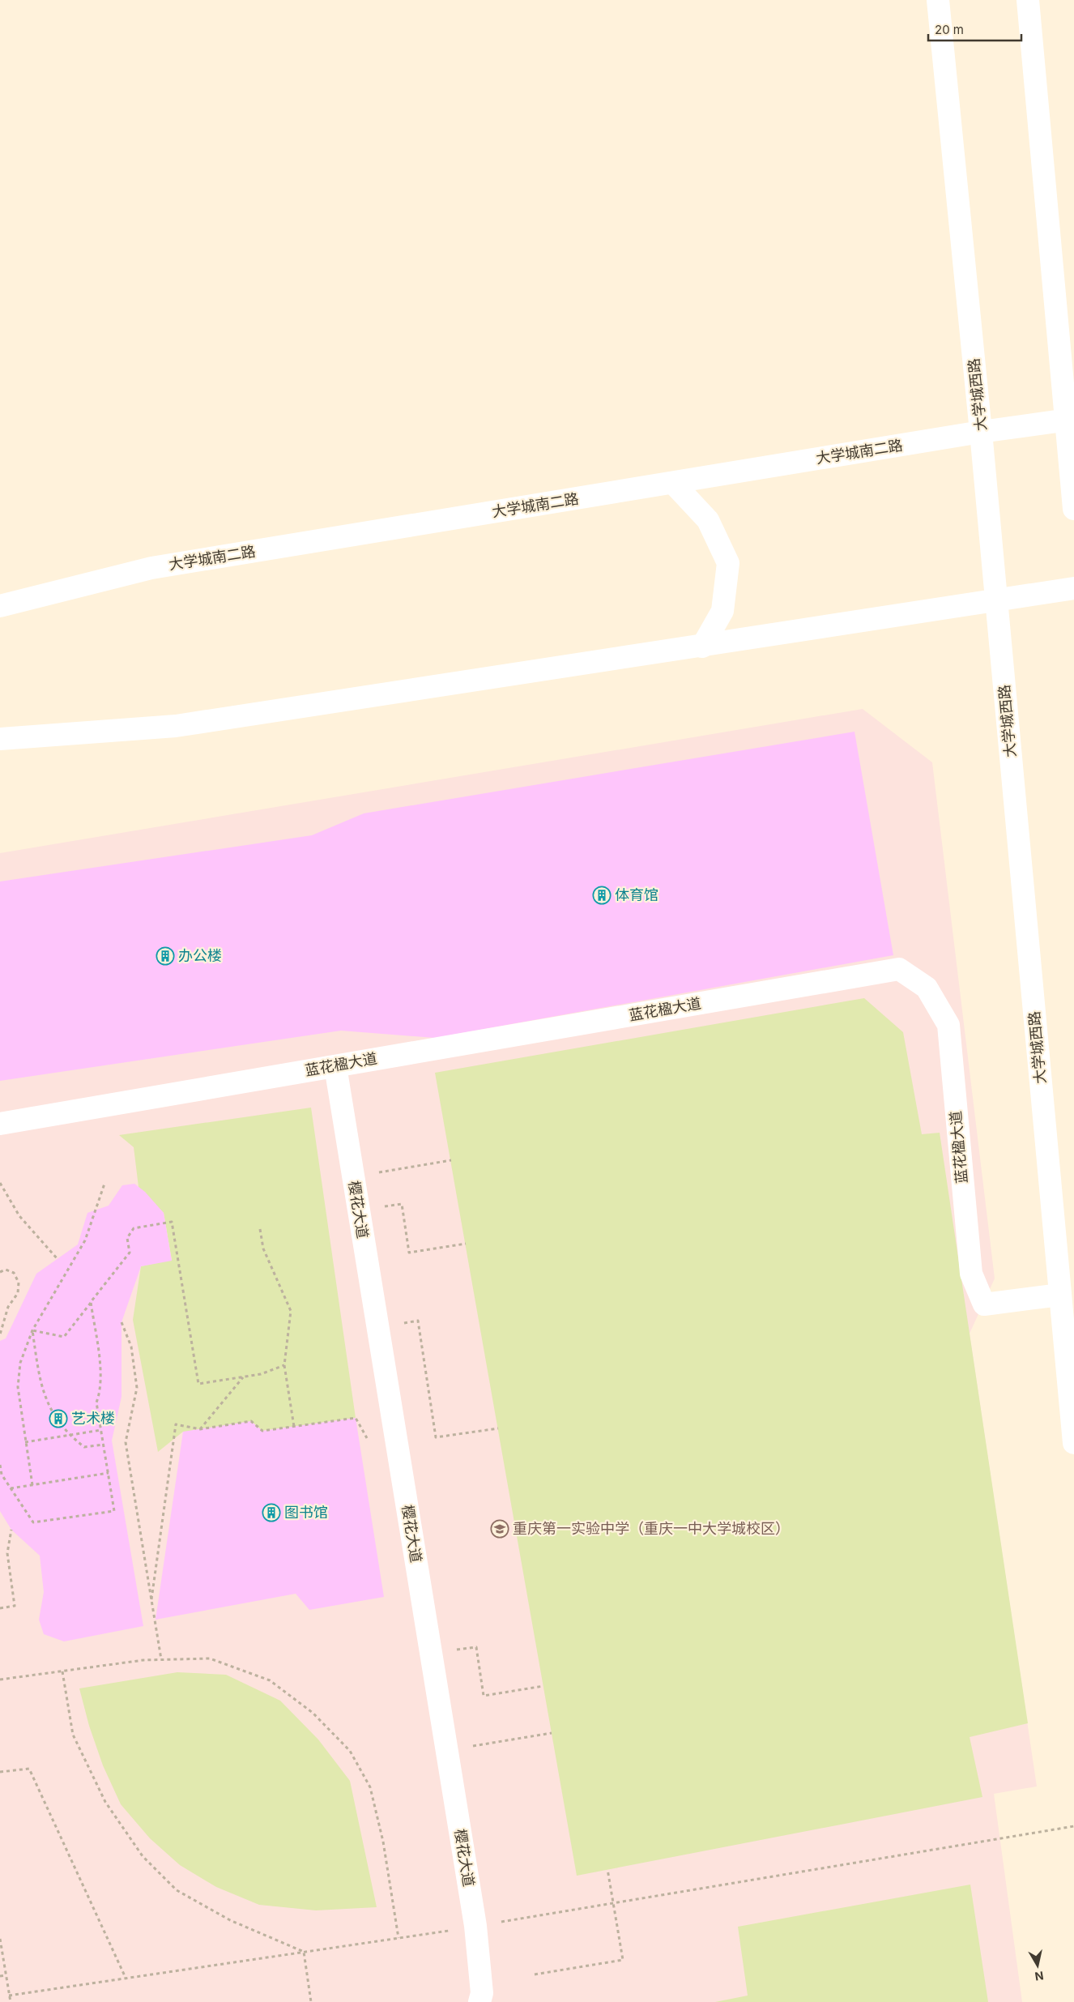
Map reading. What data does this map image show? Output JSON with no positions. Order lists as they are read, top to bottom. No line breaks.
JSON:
{"streets":{"main road":["大学城西路","大学城南二路","蓝花楹大道","樱花大道"]},"crossings":[["大学城西路","大学城南二路"],["大学城西路","蓝花楹大道"],["蓝花楹大道","樱花大道"]],"places":{"building":["体育馆","办公楼","艺术楼","图书馆"],"school or university":["重庆第一实验中学（重庆一中大学城校区）"]},"scale_bar":"20 m","north":"bottom"}
